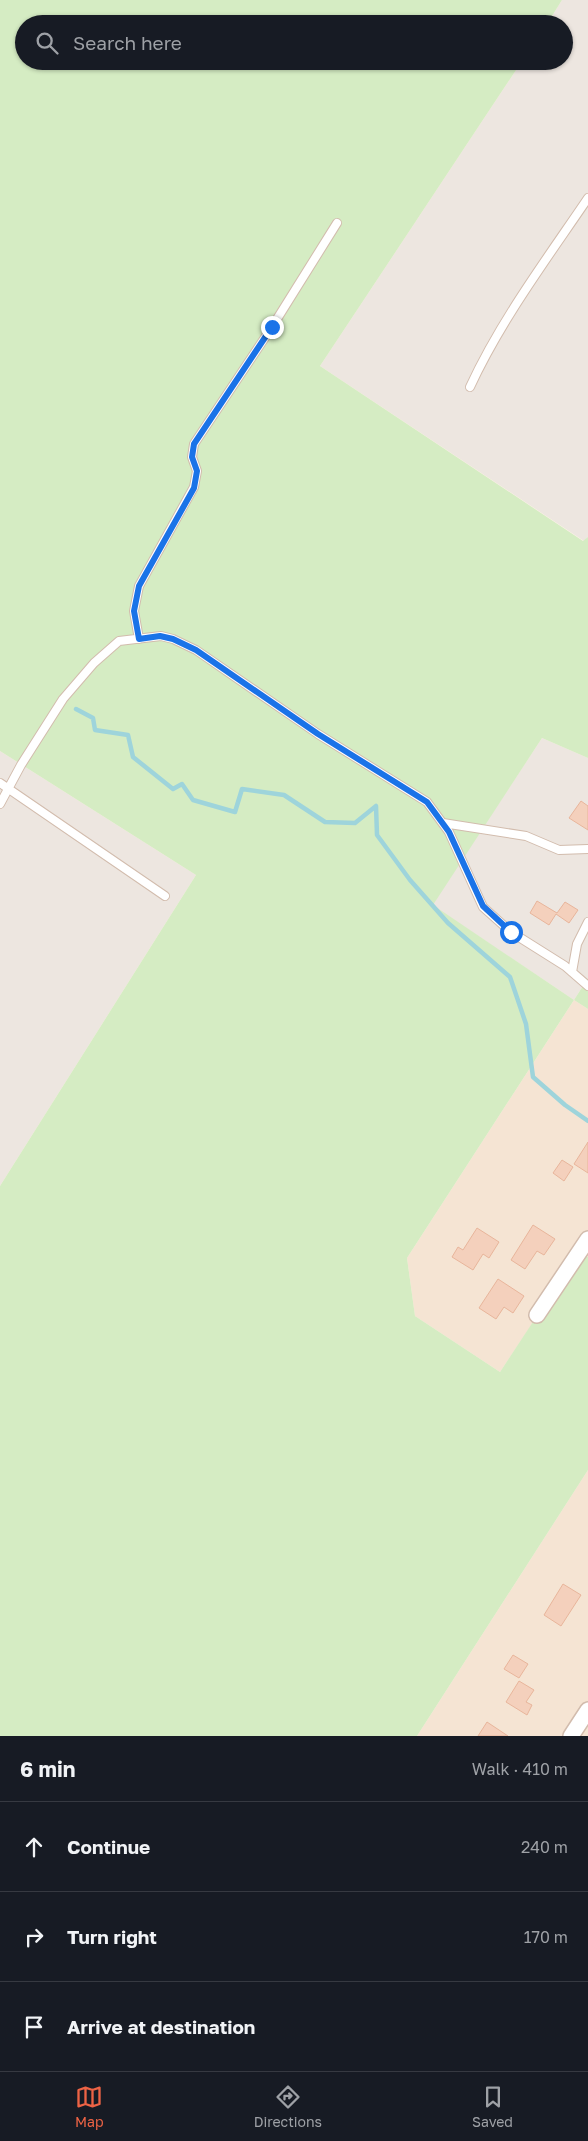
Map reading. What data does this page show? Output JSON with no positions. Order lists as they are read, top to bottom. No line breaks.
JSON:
{"page":{"search":"Search here","heading":["6 min","Walk · 410 m"],"list":[["Continue","240 m"],["Turn right","170 m"],"Arrive at destination"],"nav":["Map","Directions","Saved"]}}
